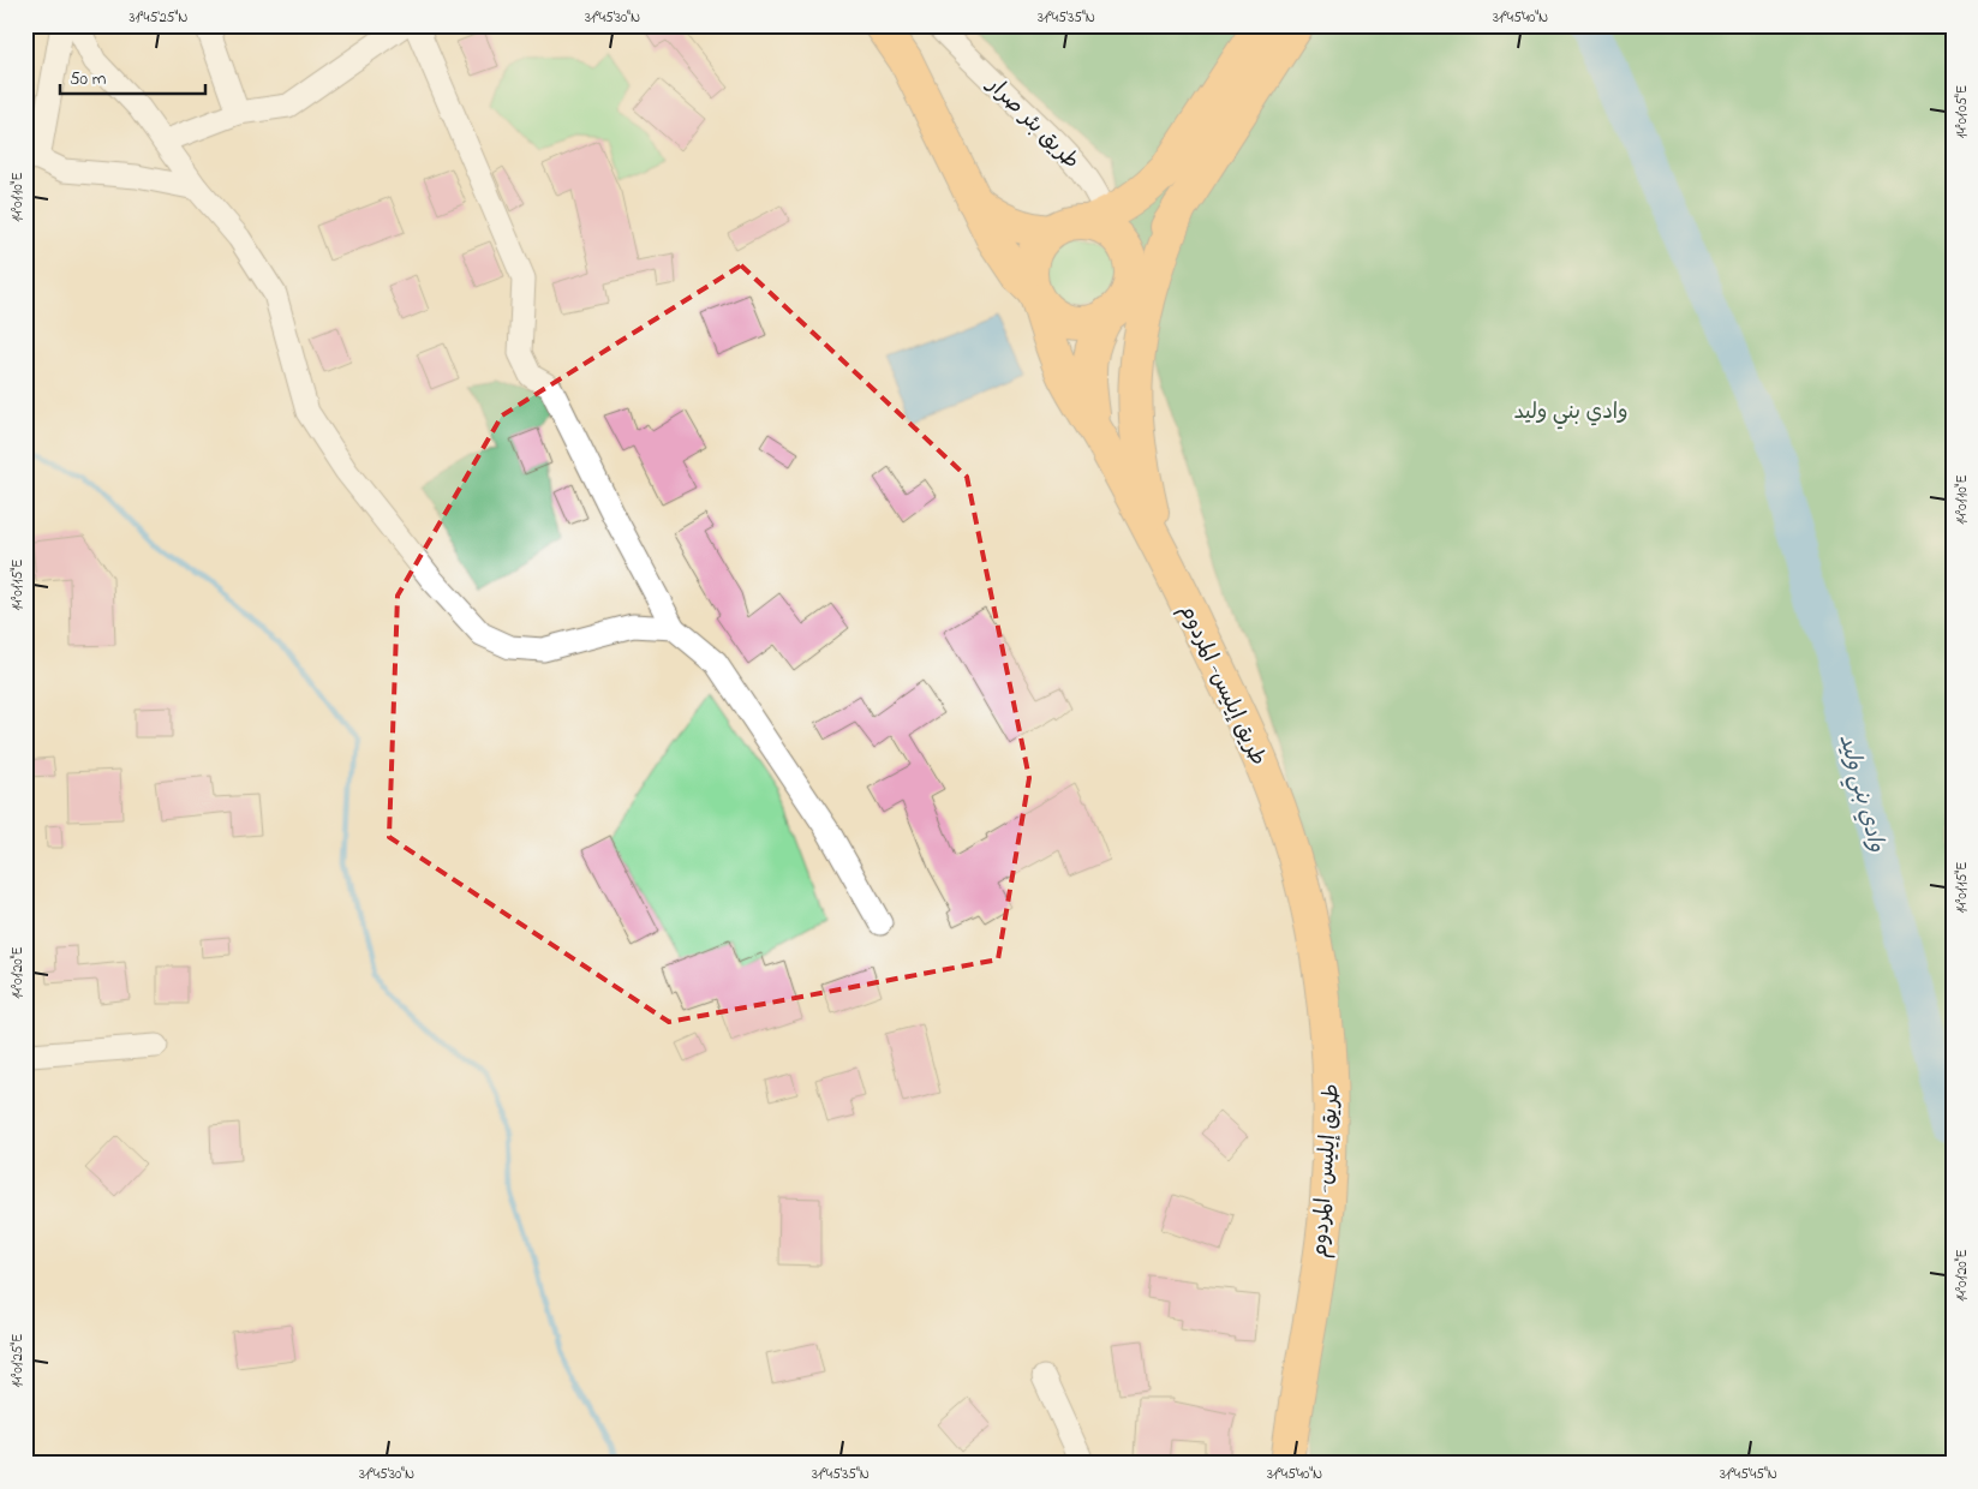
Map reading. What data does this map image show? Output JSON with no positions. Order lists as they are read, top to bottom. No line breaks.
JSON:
{"streets":{"highway":["طريق إيليس- المردوم"],"street":["طريق بئر صرار"]},"water":["وادي بني وليد"],"parks":["وادي بني وليد"],"scale_bar":"50 m","coordinates":["31°45'25\"N","31°45'30\"N","31°45'35\"N","31°45'40\"N","14°01'05\"E","14°01'10\"E","14°01'15\"E","14°01'20\"E","14°01'25\"E","31°45'45\"N"]}
